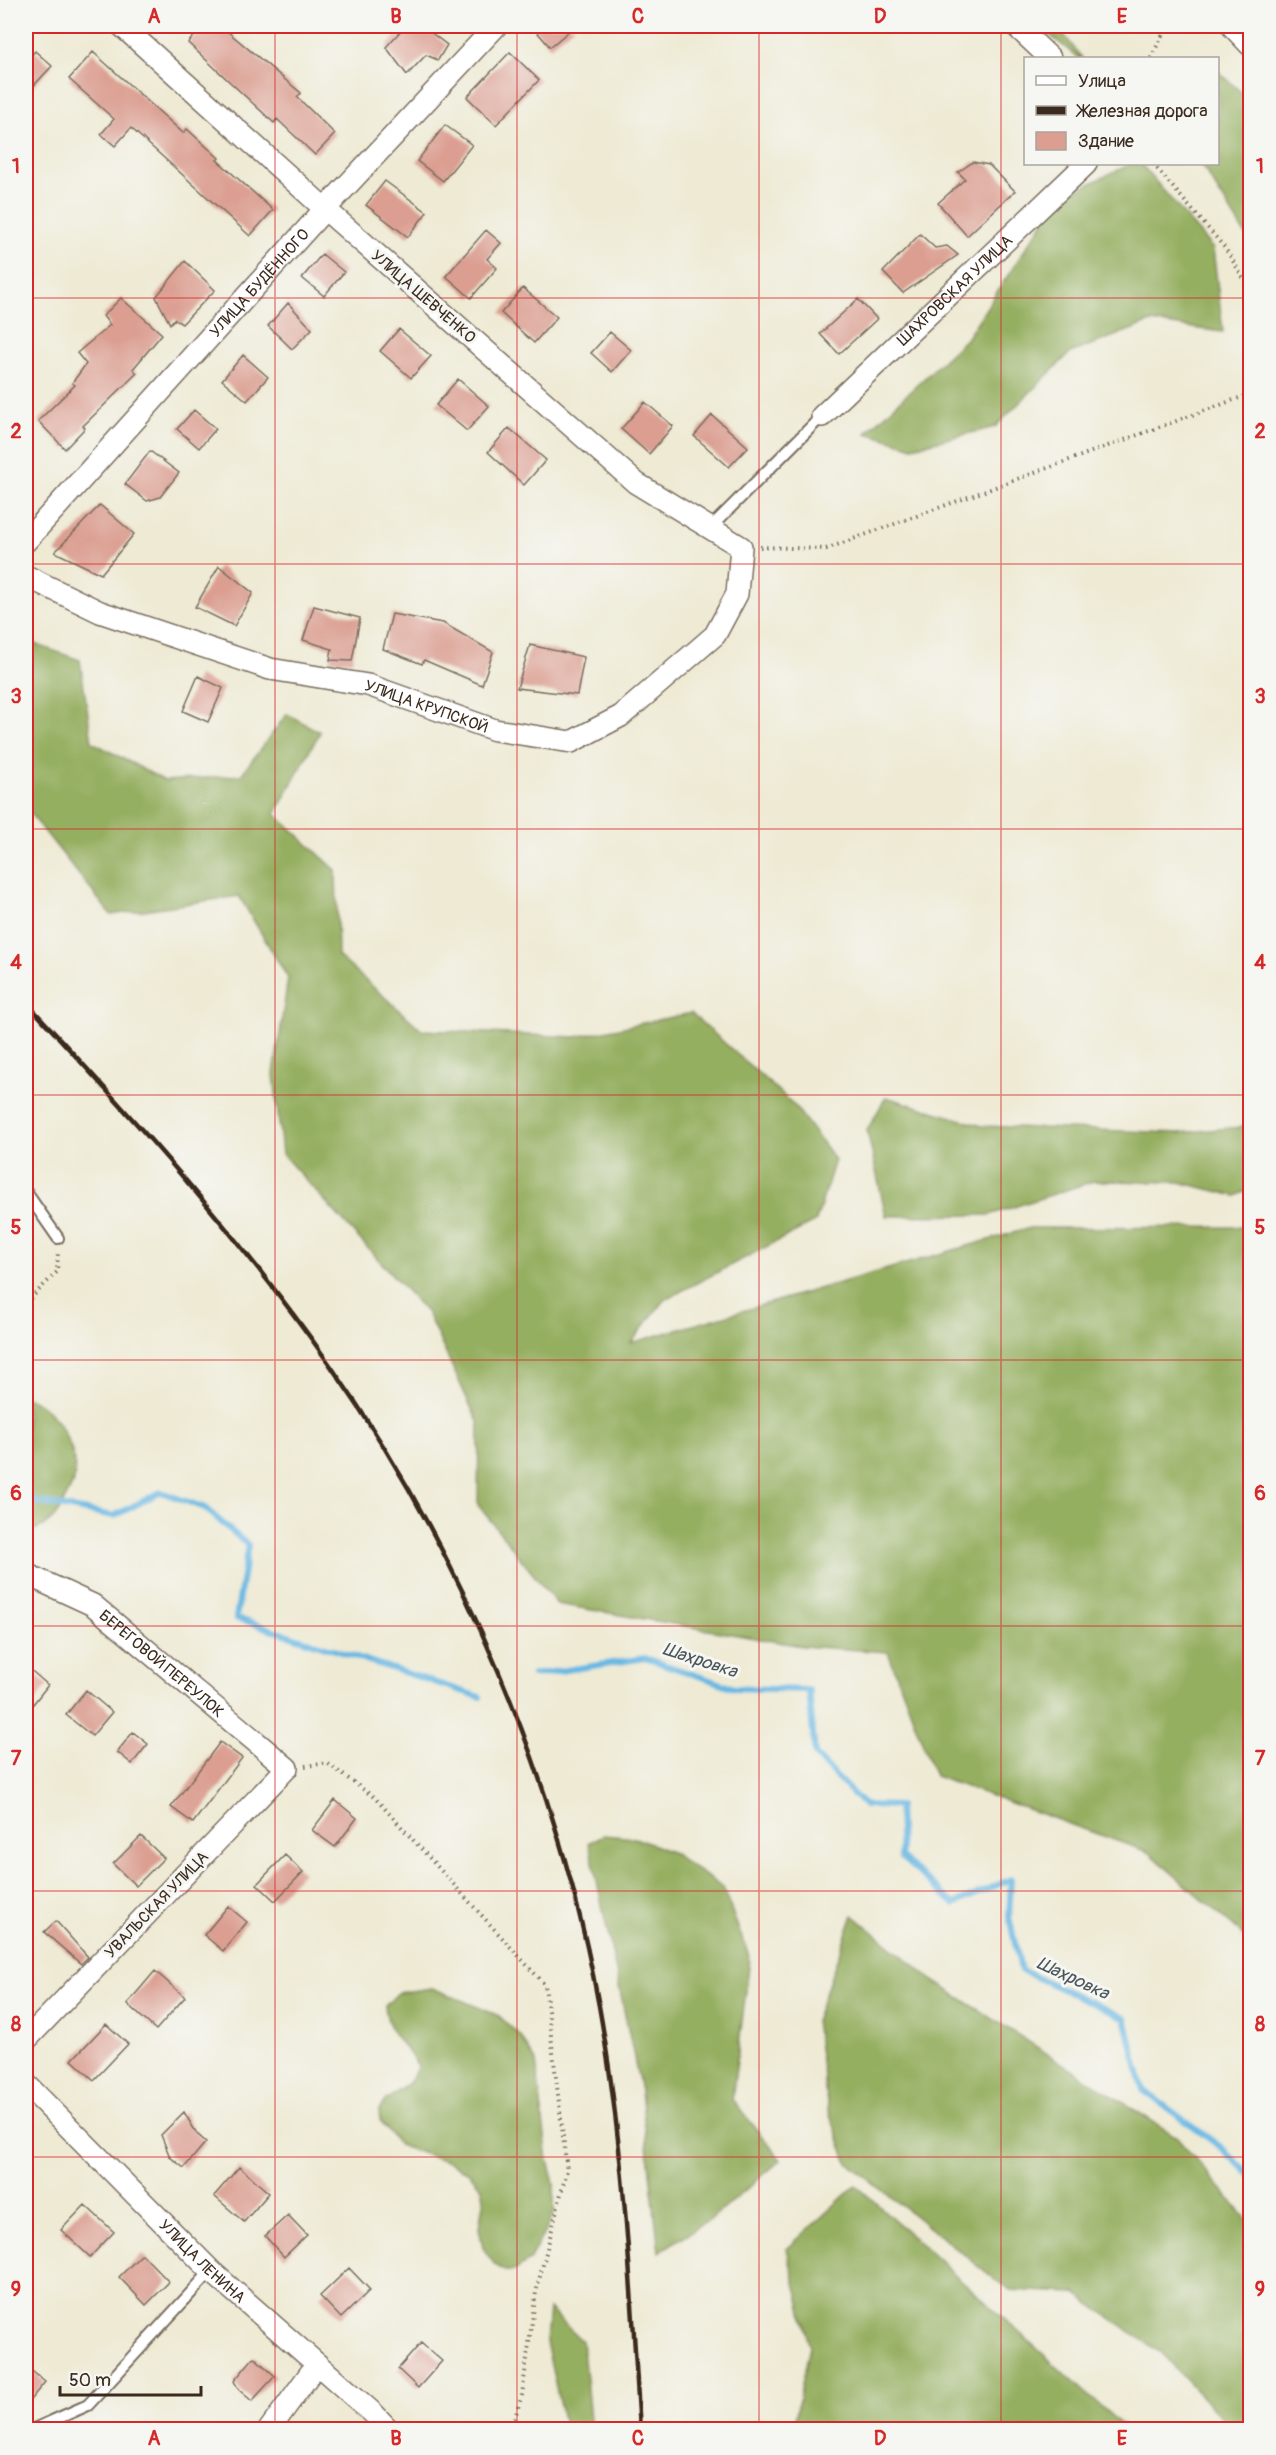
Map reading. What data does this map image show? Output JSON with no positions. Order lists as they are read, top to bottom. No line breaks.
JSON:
{"streets":{"street":["УЛИЦА БУДЁННОГО","ШАХРОВСКАЯ УЛИЦА","УЛИЦА ШЕВЧЕНКО","УЛИЦА КРУПСКОЙ","БЕРЕГОВОЙ ПЕРЕУЛОК","УВАЛЬСКАЯ УЛИЦА","УЛИЦА ЛЕНИНА"]},"crossings":[["УЛИЦА БУДЁННОГО","УЛИЦА ШЕВЧЕНКО"],["УЛИЦА ШЕВЧЕНКО","УЛИЦА КРУПСКОЙ"],["БЕРЕГОВОЙ ПЕРЕУЛОК","УВАЛЬСКАЯ УЛИЦА"]],"water":["Шахровка"],"legend":["Улица","Железная дорога","Здание"],"scale_bar":"50 m","grid":{"columns":["A","B","C","D","E"],"rows":["1","2","3","4","5","6","7","8","9"]}}
